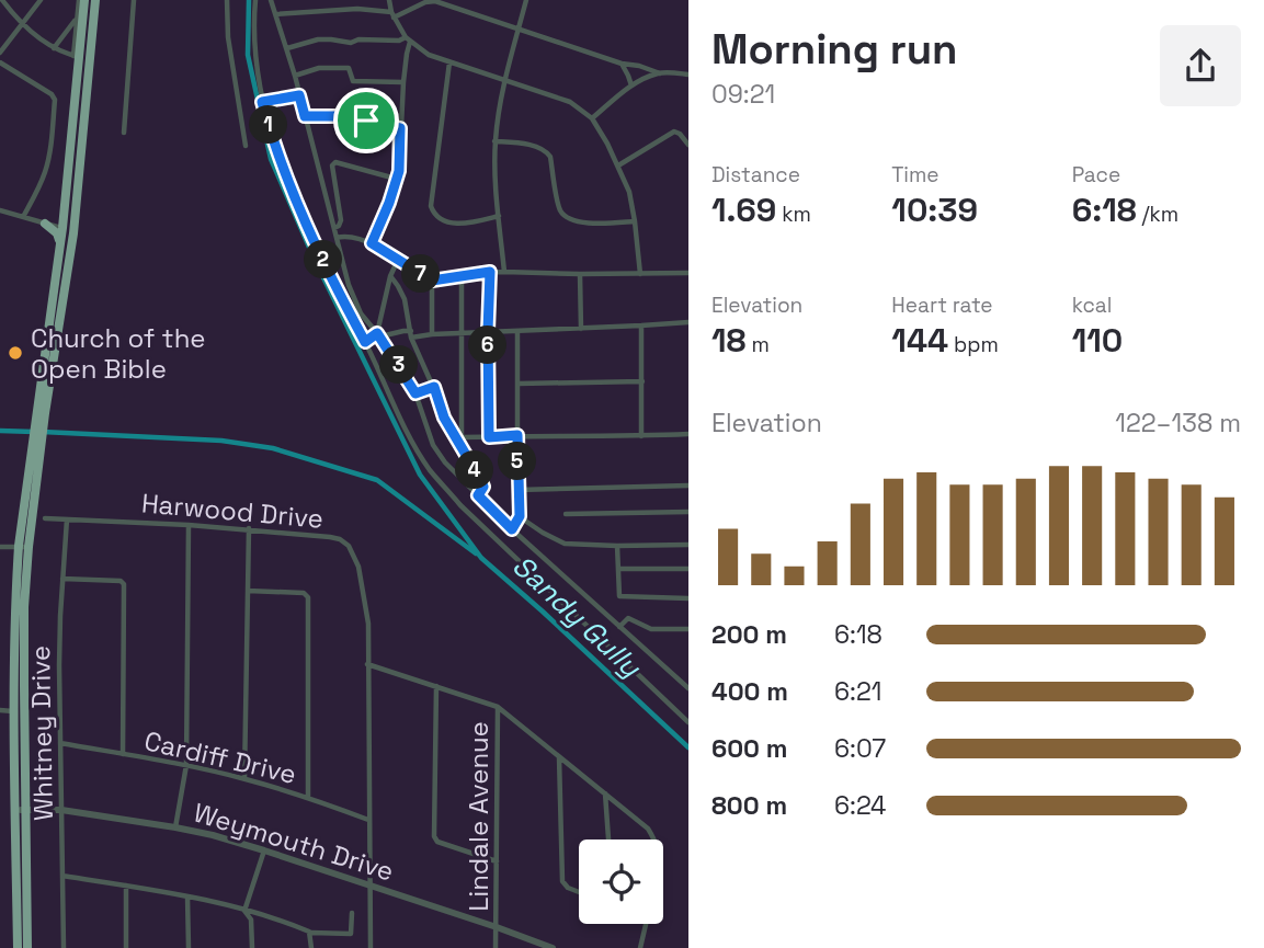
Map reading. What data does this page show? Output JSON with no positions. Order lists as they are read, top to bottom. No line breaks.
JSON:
{"streets":{"street":["Harwood Drive","Whitney Drive","Cardiff Drive","Lindale Avenue","Weymouth Drive"]},"crossings":[["Harwood Drive","Whitney Drive"],["Harwood Drive","Cardiff Drive"],["Harwood Drive","Weymouth Drive"],["Whitney Drive","Cardiff Drive"],["Whitney Drive","Weymouth Drive"],["Lindale Avenue","Weymouth Drive"]],"water":["Sandy Gully"],"places":["Church of the Open Bible"],"page":{"heading":["Morning run","09:21"],"pins":["1","2","7","6","3","5","4"],"stats":[["Distance","1.69 km"],["Time","10:39"],["Pace","6:18 /km"],["Elevation","18 m"],["Heart rate","144 bpm"],["kcal","110"]],"chart":["Elevation","122–138 m"],"list":[{"name":"200 m","note":"6:18"},{"name":"400 m","note":"6:21"},{"name":"600 m","note":"6:07"},{"name":"800 m","note":"6:24"}]}}
